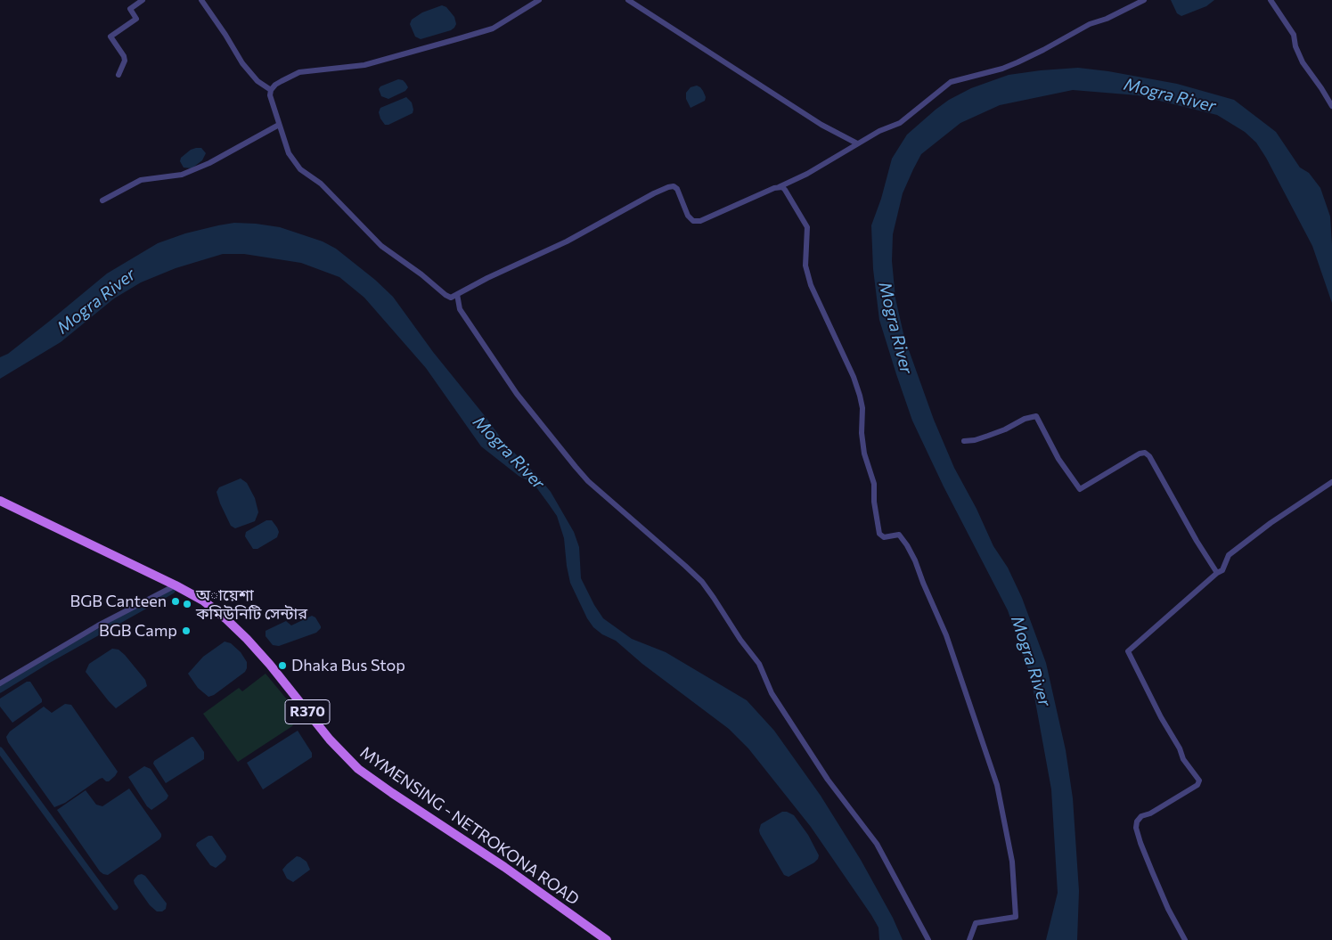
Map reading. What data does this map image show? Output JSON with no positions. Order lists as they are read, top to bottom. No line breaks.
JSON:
{"streets":{"main road":["R370","MYMENSING - NETROKONA ROAD"]},"water":["Mogra River"],"places":["BGB Canteen","অায়েশা কমিউনিটি সেন্টার","BGB Camp","Dhaka Bus Stop"]}
